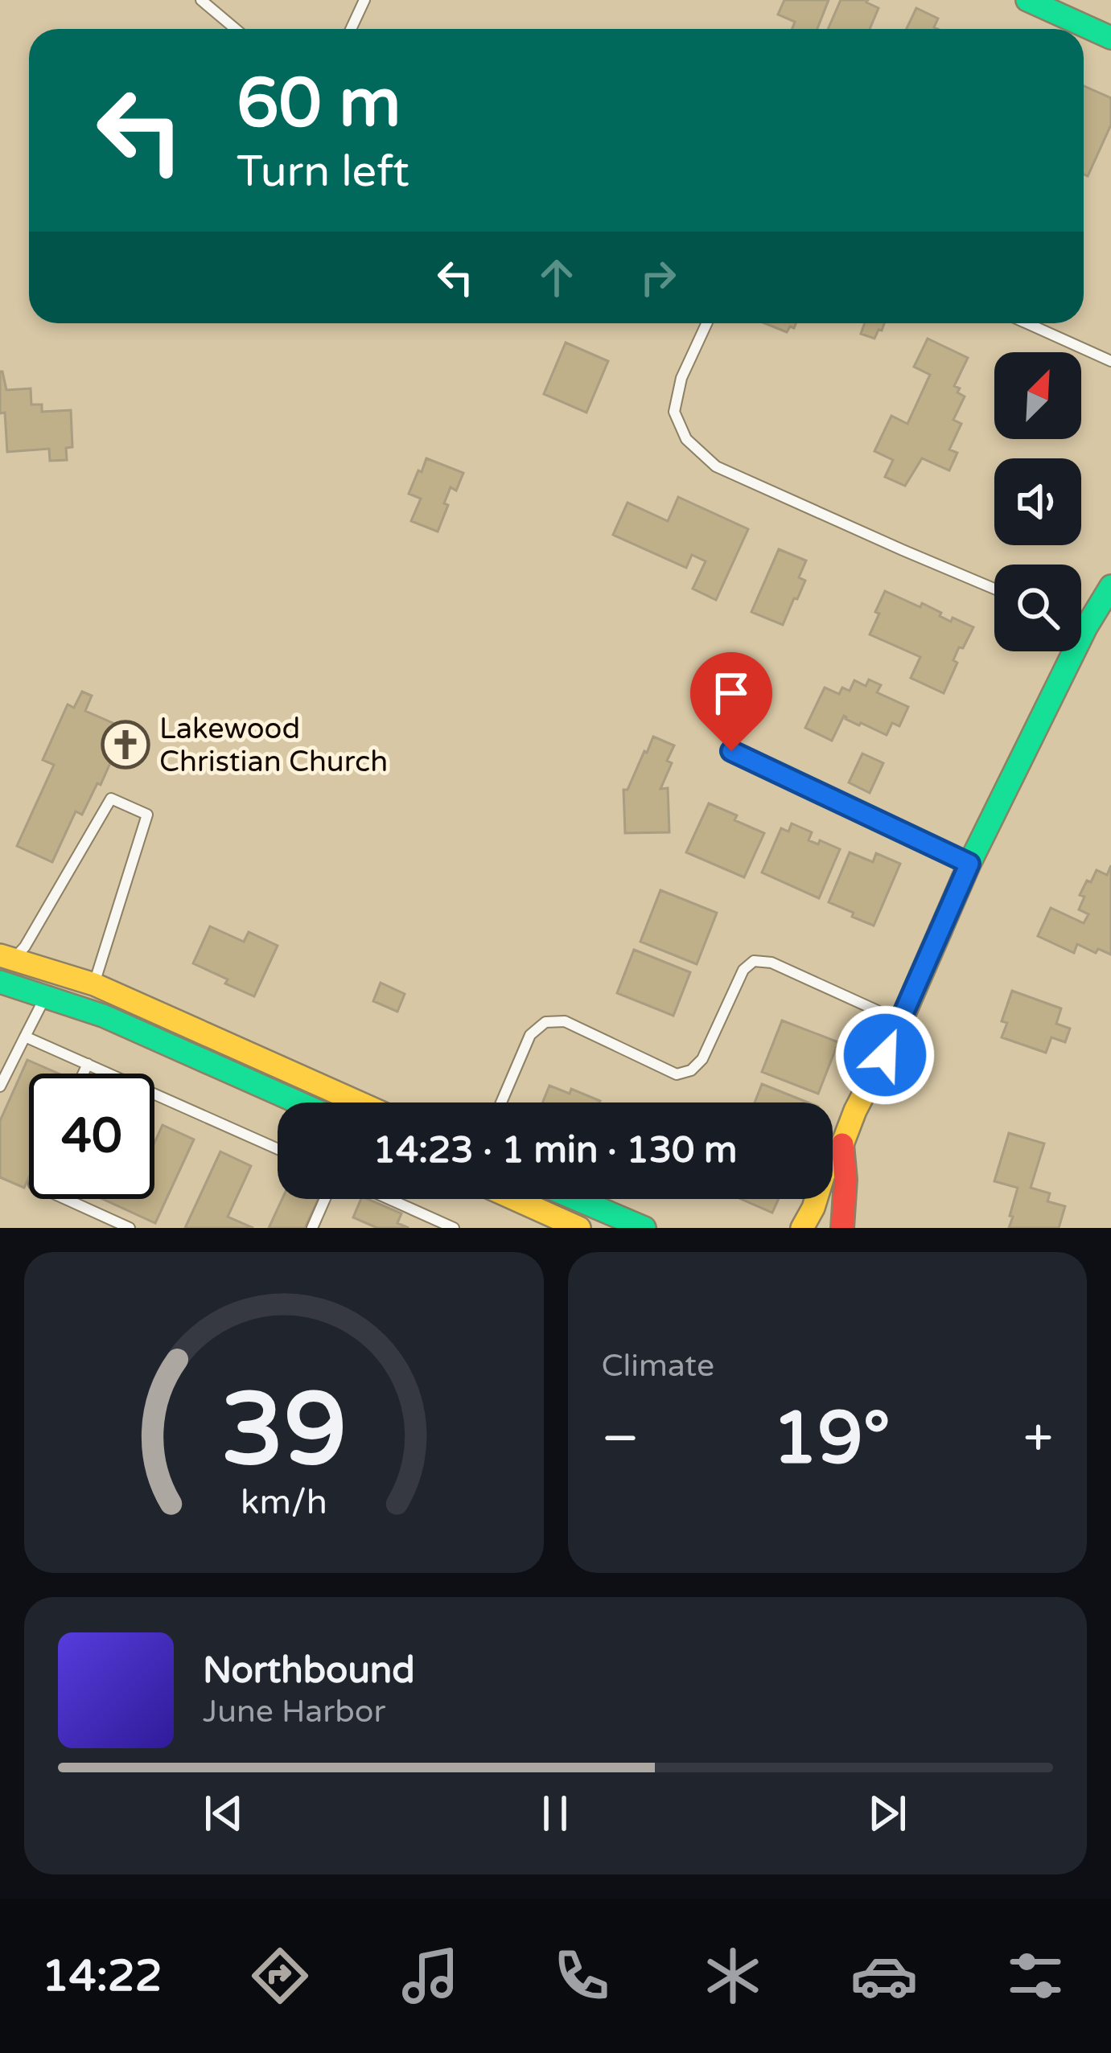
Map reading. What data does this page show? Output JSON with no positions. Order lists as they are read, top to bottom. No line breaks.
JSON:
{"places":{"church":["Lakewood Christian Church"]},"north":"top right","page":{"turn":["60 m","Turn left"],"limit":"40","trip":"14:23 · 1 min · 130 m","tile":"Climate","heat":["−","19°","+"],"song":["Northbound","June Harbor"],"tabs":"14:22","gauge":["39","km/h"]}}
